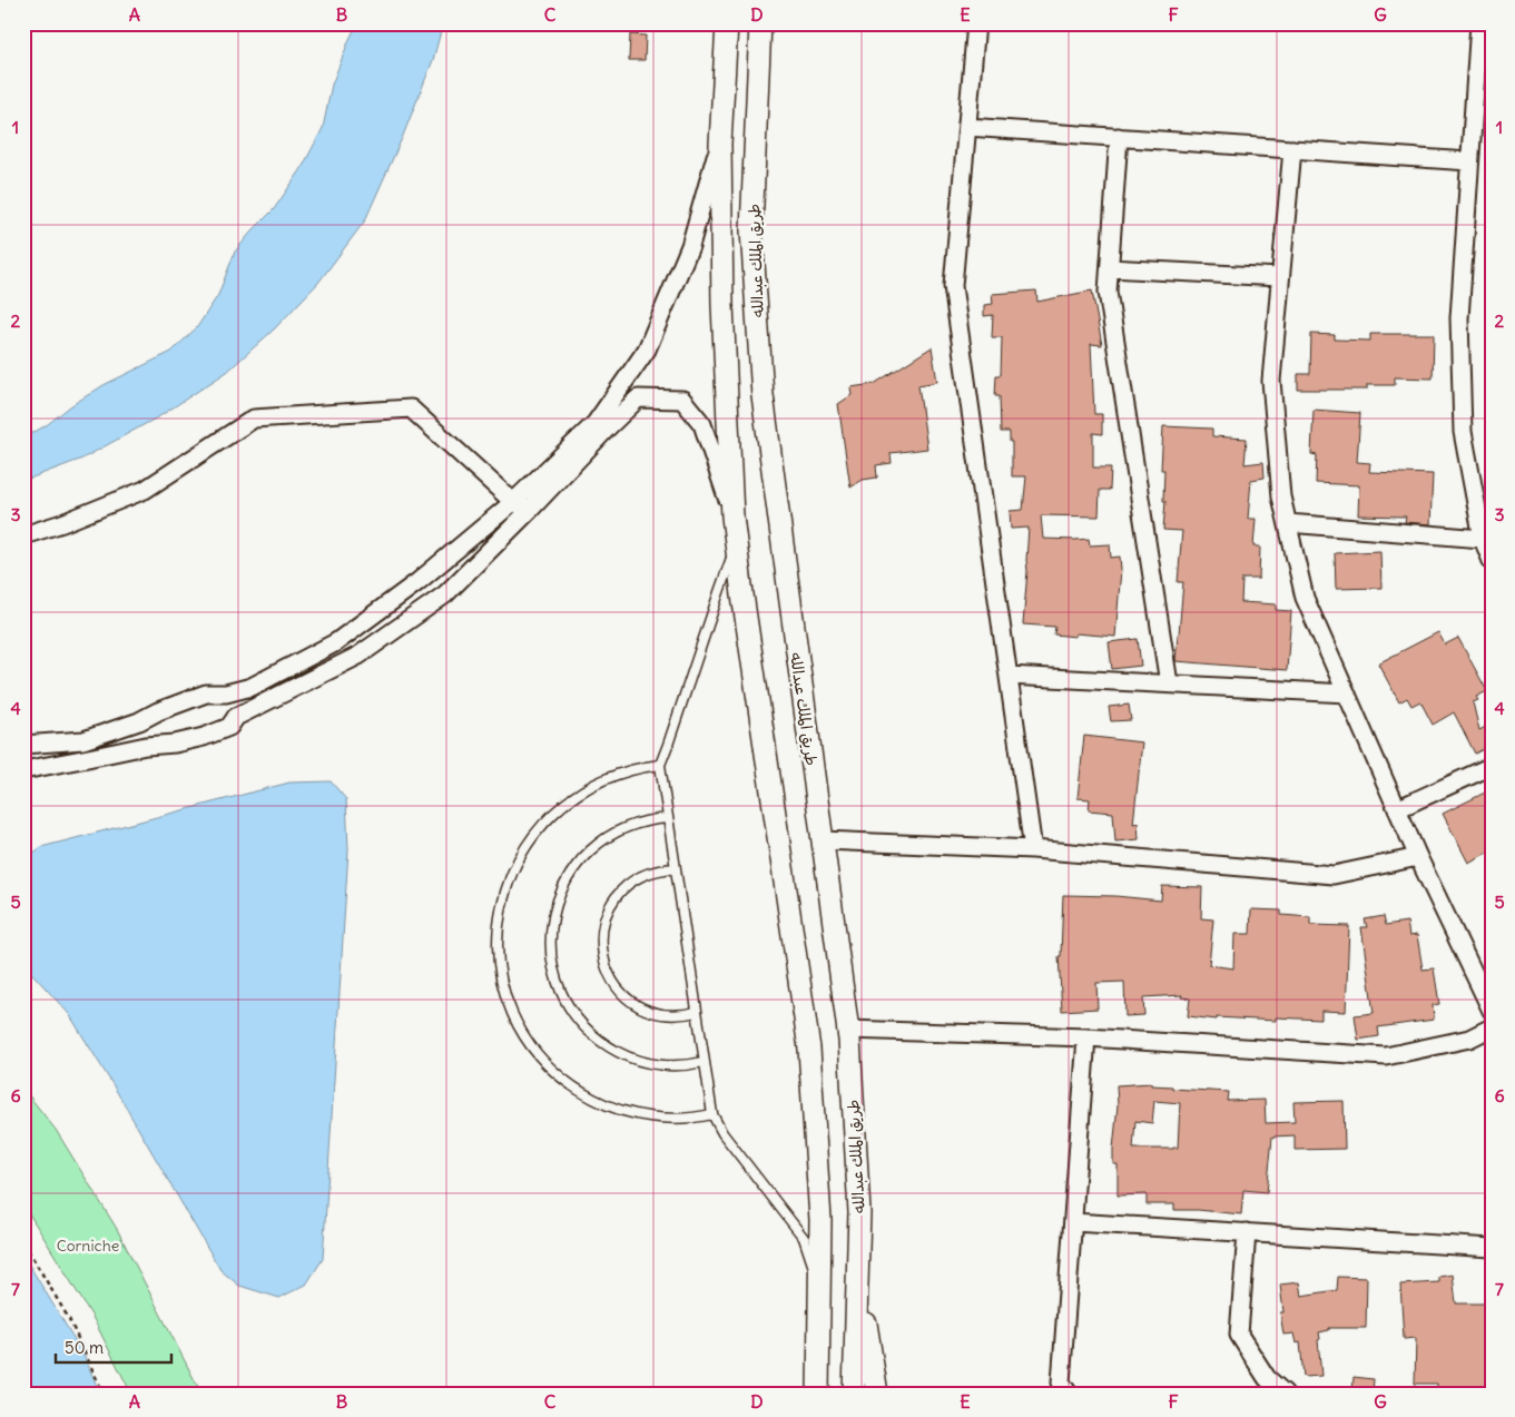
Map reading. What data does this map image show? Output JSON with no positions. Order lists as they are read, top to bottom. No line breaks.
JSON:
{"streets":{"street":["طريق الملك عبدالله"]},"parks":["Corniche"],"scale_bar":"50 m","grid":{"columns":["A","B","C","D","E","F","G"],"rows":["1","2","3","4","5","6","7"]}}
